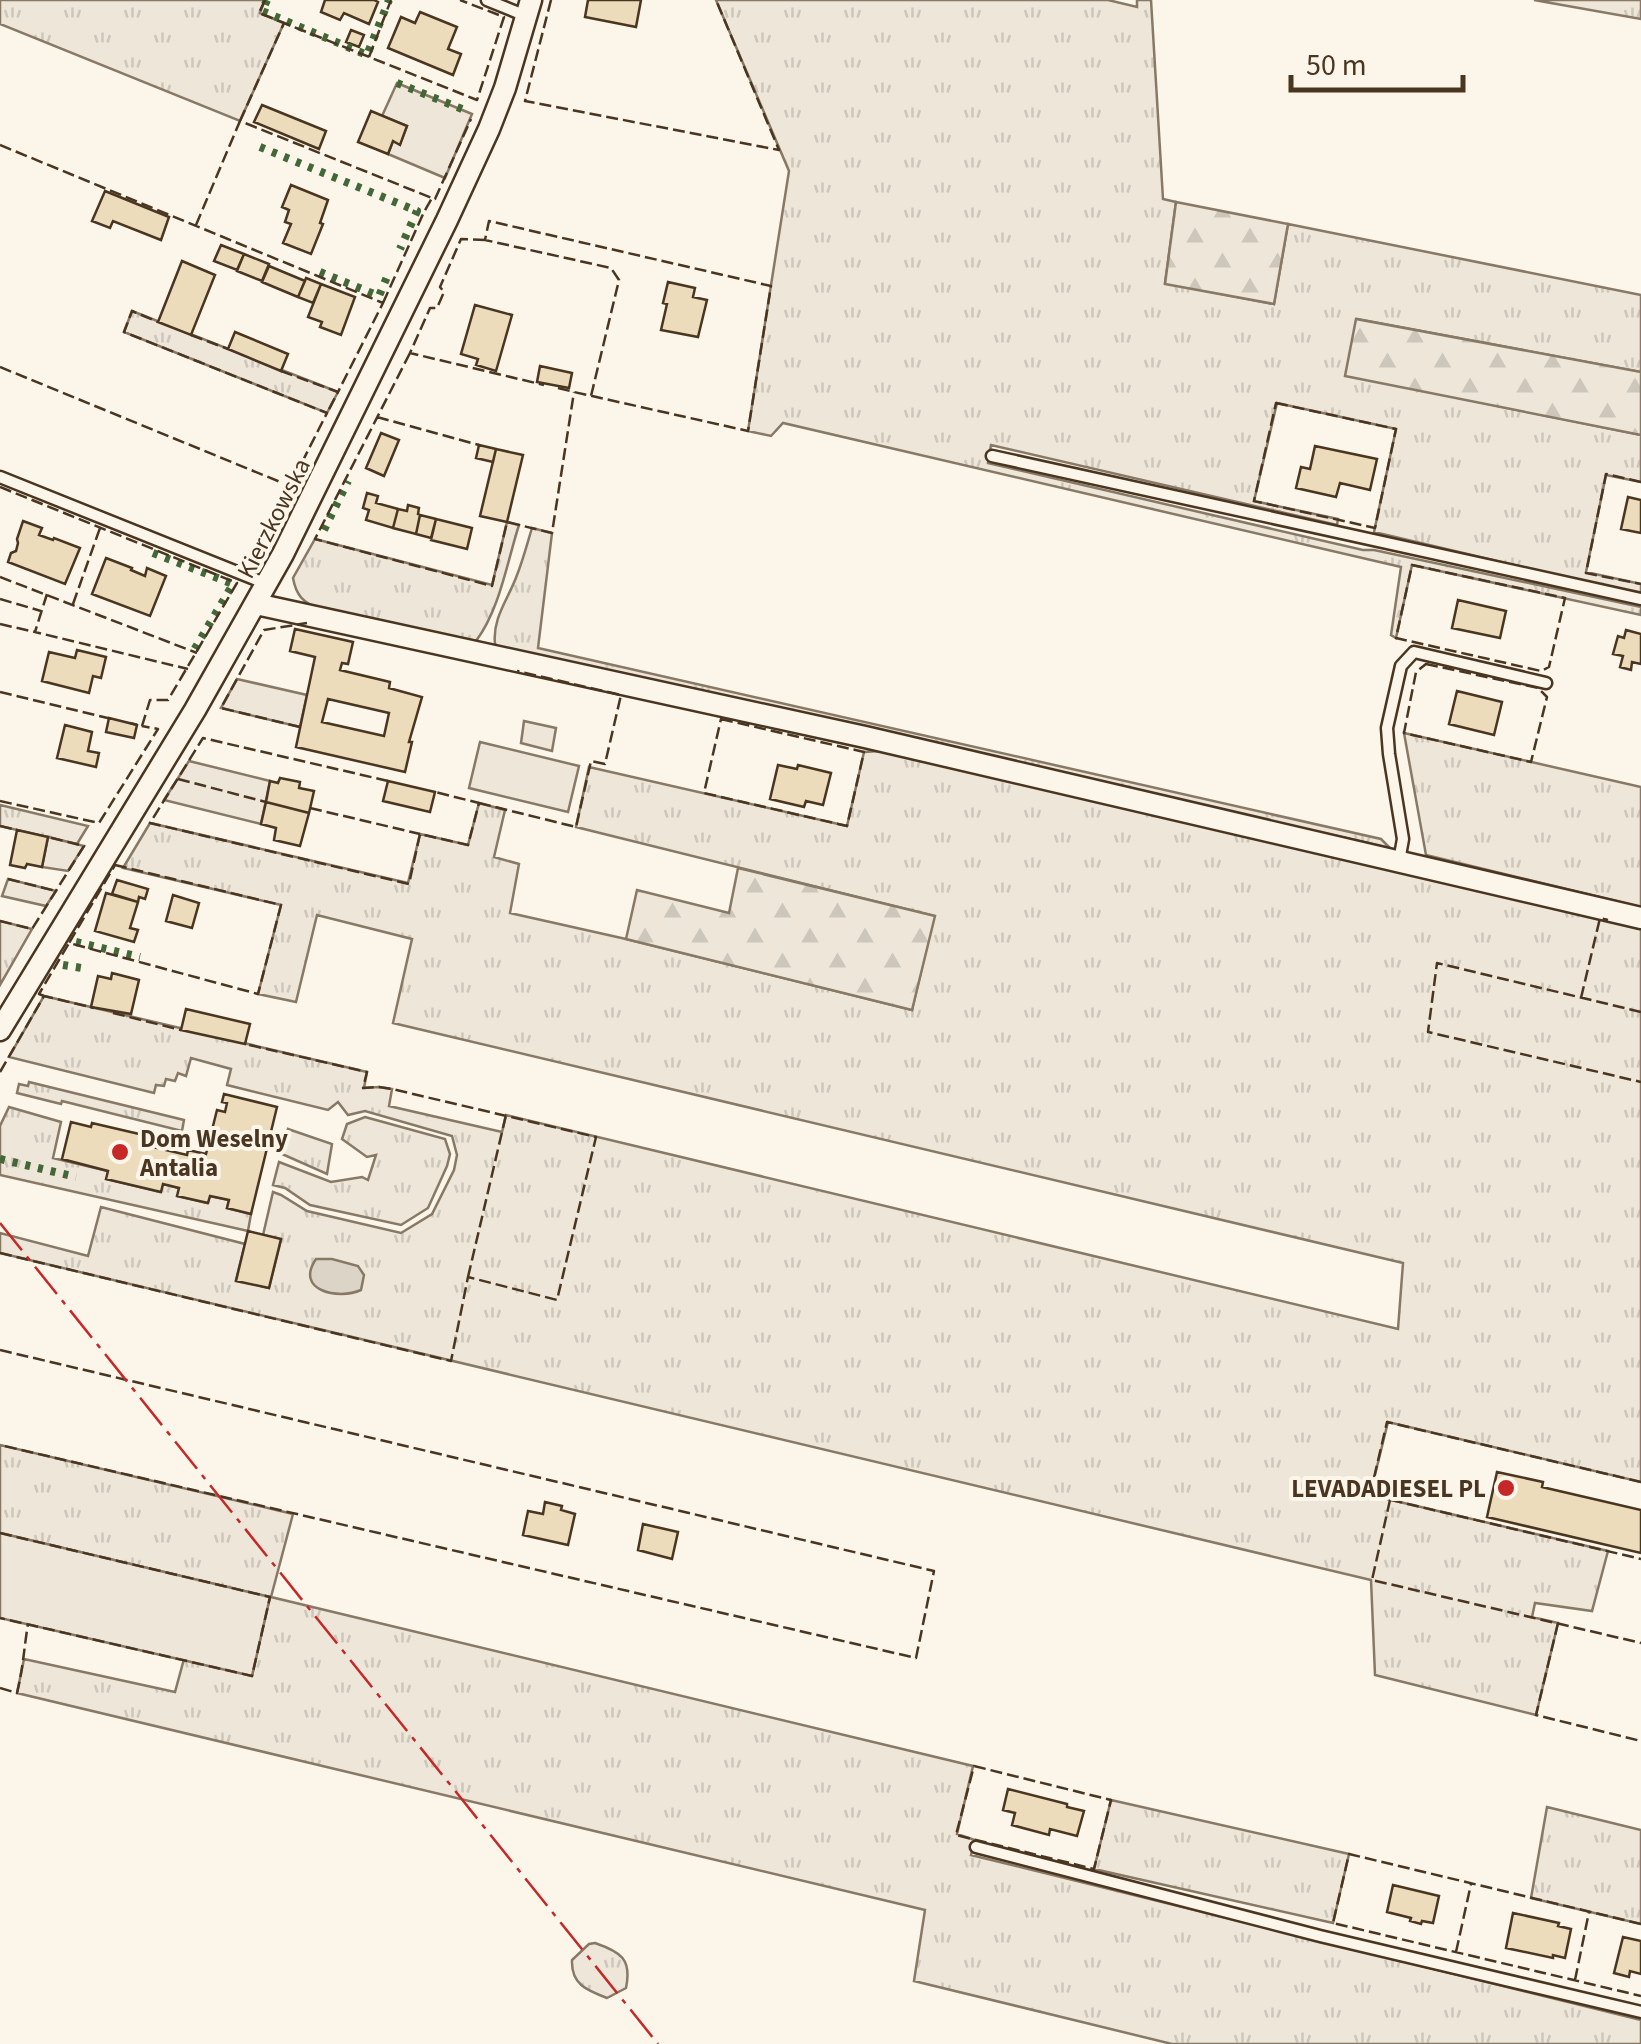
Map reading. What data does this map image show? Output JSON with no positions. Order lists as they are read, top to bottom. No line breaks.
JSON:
{"streets":{"street":["Kierzkowska"]},"places":["Dom Weselny Antalia","LEVADADIESEL PL"],"scale_bar":"50 m"}
